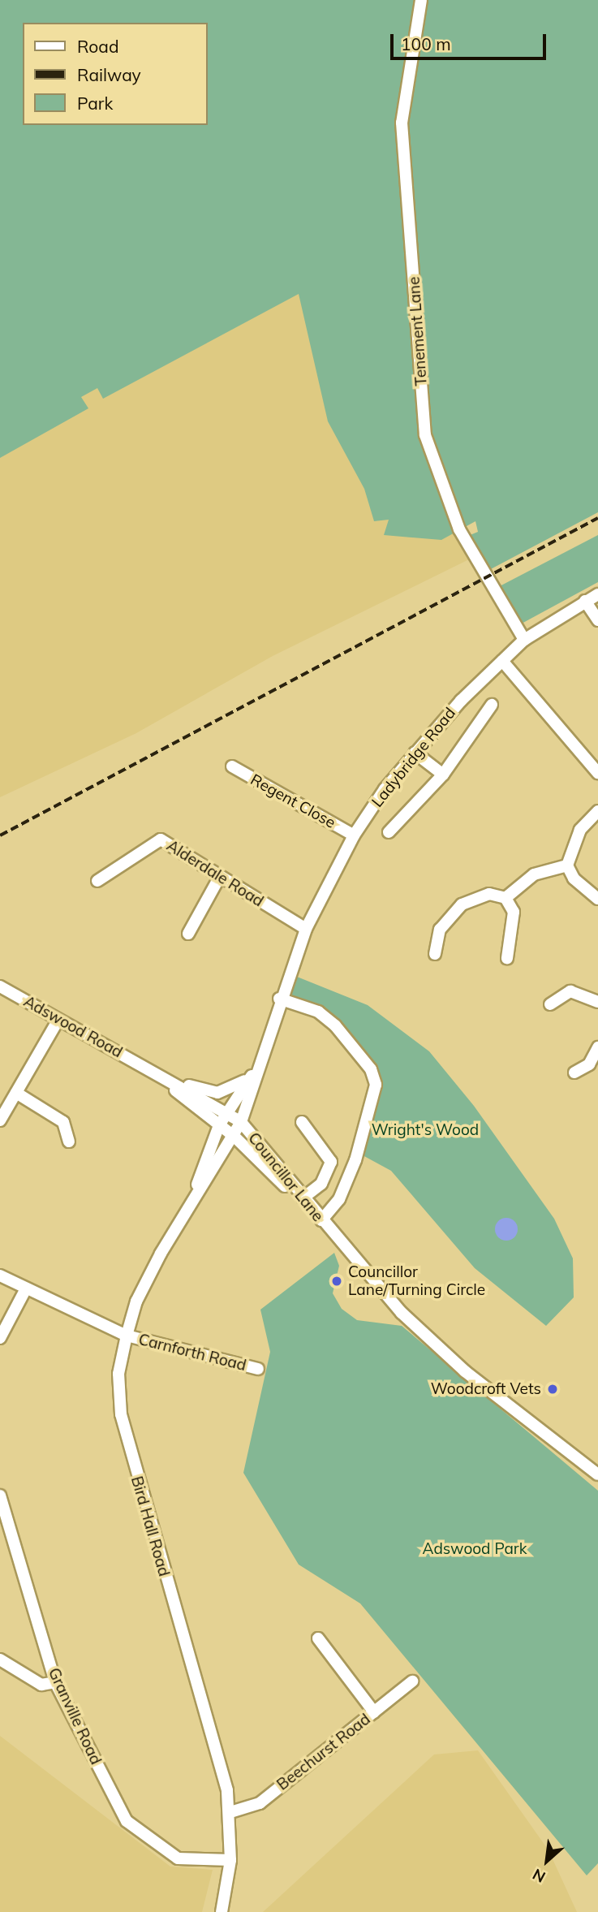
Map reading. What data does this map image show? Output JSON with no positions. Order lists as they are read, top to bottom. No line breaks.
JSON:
{"streets":{"street":["Tenement Lane","Ladybridge Road","Regent Close","Alderdale Road","Adswood Road","Councillor Lane","Carnforth Road","Bird Hall Road","Granville Road","Beechurst Road"]},"crossings":[["Tenement Lane","Ladybridge Road"],["Ladybridge Road","Regent Close"],["Ladybridge Road","Alderdale Road"],["Ladybridge Road","Adswood Road"],["Ladybridge Road","Councillor Lane"],["Ladybridge Road","Bird Hall Road"],["Adswood Road","Councillor Lane"],["Adswood Road","Bird Hall Road"],["Councillor Lane","Bird Hall Road"],["Carnforth Road","Bird Hall Road"],["Bird Hall Road","Granville Road"],["Bird Hall Road","Beechurst Road"]],"parks":["Wright's Wood","Adswood Park"],"places":["Councillor Lane/Turning Circle","Woodcroft Vets"],"legend":["Road","Railway","Park"],"scale_bar":"100 m","north":"bottom left"}
